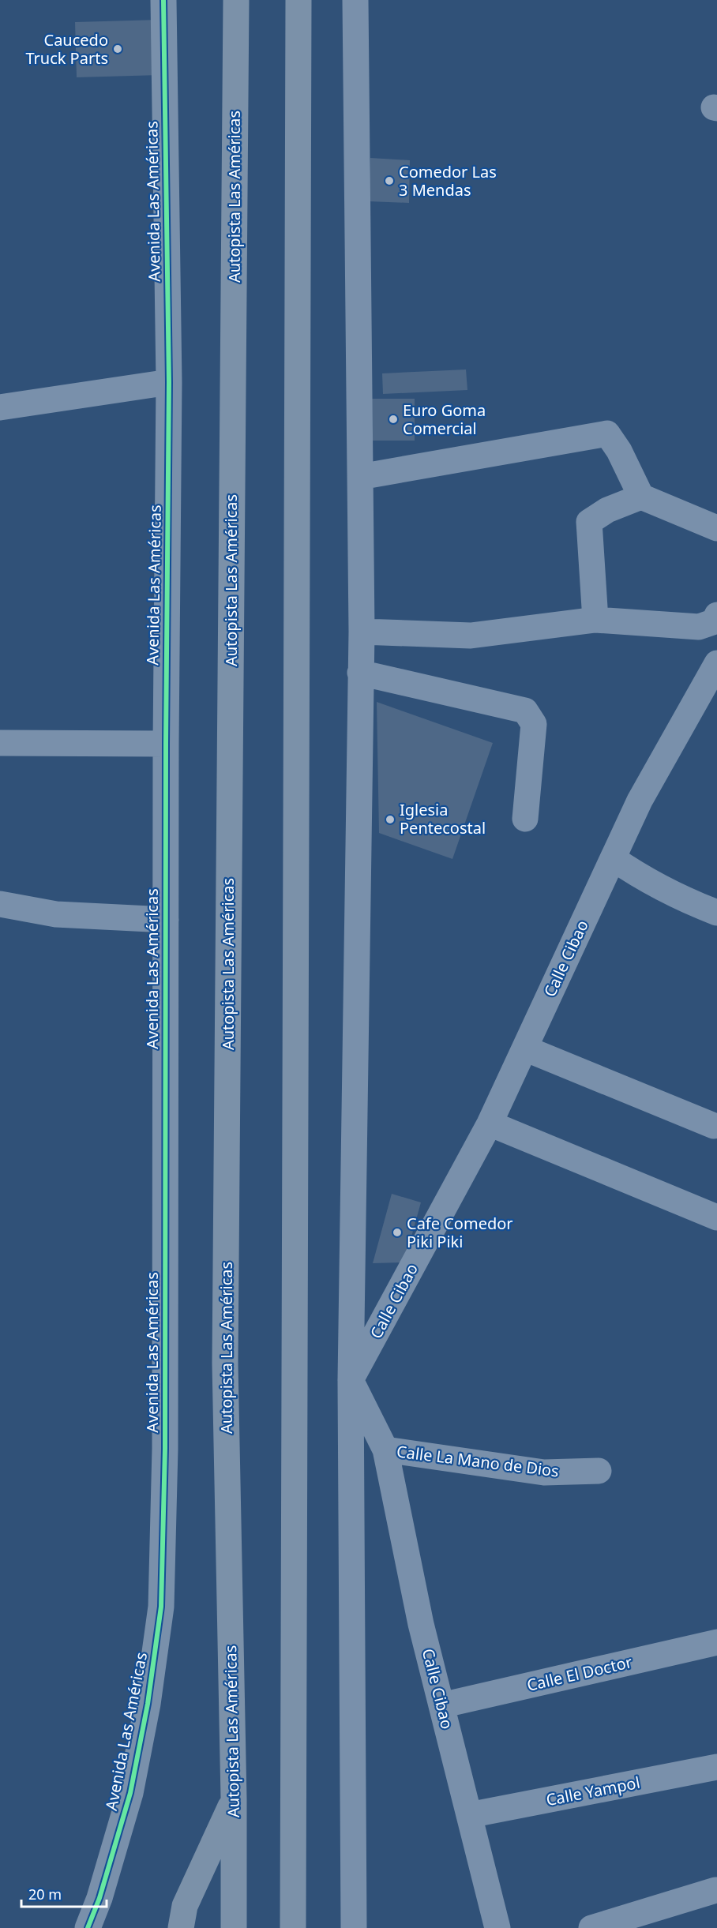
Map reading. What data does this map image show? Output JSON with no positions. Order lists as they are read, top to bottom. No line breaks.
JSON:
{"streets":{"highway":["Autopista Las Américas"],"street":["Avenida Las Américas","Calle Cibao","Calle La Mano de Dios","Calle El Doctor","Calle Yampol"]},"crossings":[["Calle Cibao","Calle La Mano de Dios"],["Calle Cibao","Calle El Doctor"],["Calle Cibao","Calle Yampol"]],"places":["Caucedo Truck Parts","Comedor Las 3 Mendas","Euro Goma Comercial","Iglesia Pentecostal","Cafe Comedor Piki Piki"],"scale_bar":"20 m"}
